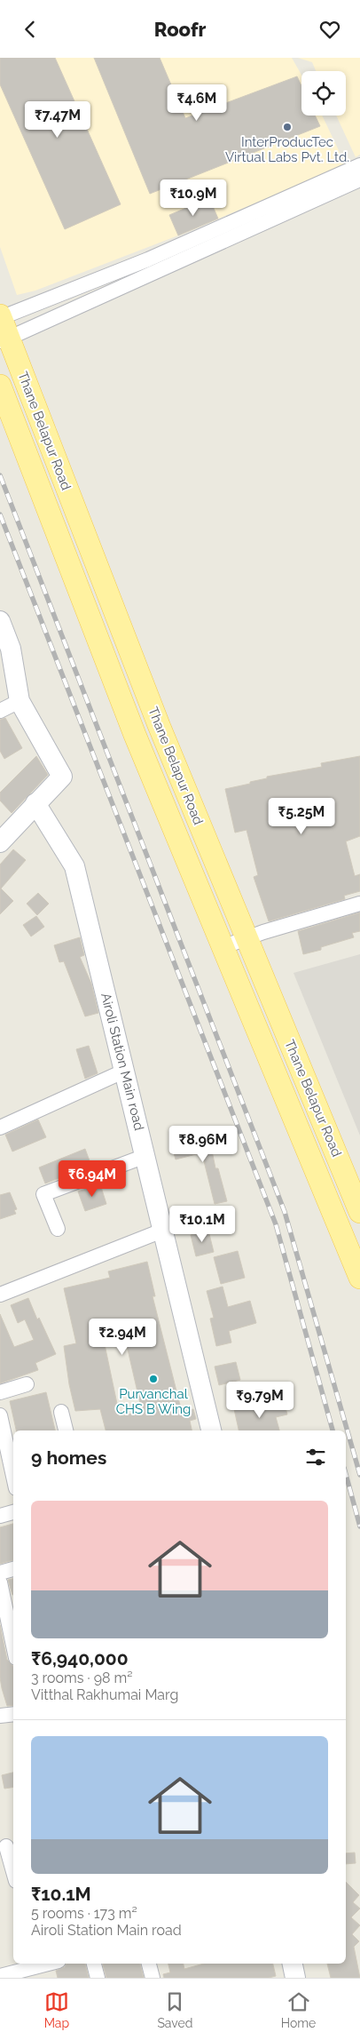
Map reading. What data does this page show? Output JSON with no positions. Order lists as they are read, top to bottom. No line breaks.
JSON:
{"streets":{"main road":["Thane Belapur Road"],"street":["Airoli Station Main road"]},"places":["InterProducTec Virtual Labs Pvt. Ltd.","Purvanchal CHS B Wing"],"page":{"header":"Roofr","price":["₹4.6M","₹7.47M","₹10.9M","₹5.25M","₹8.96M","₹6.94M","₹10.1M","₹2.94M","₹9.79M"],"heading":"9 homes","list":[{"name":"₹6,940,000","note":"3 rooms · 98 m² · Vitthal Rakhumai Marg"},{"name":"₹10.1M","note":"5 rooms · 173 m² · Airoli Station Main road"}],"tabs":["Map","Saved","Home"]}}
